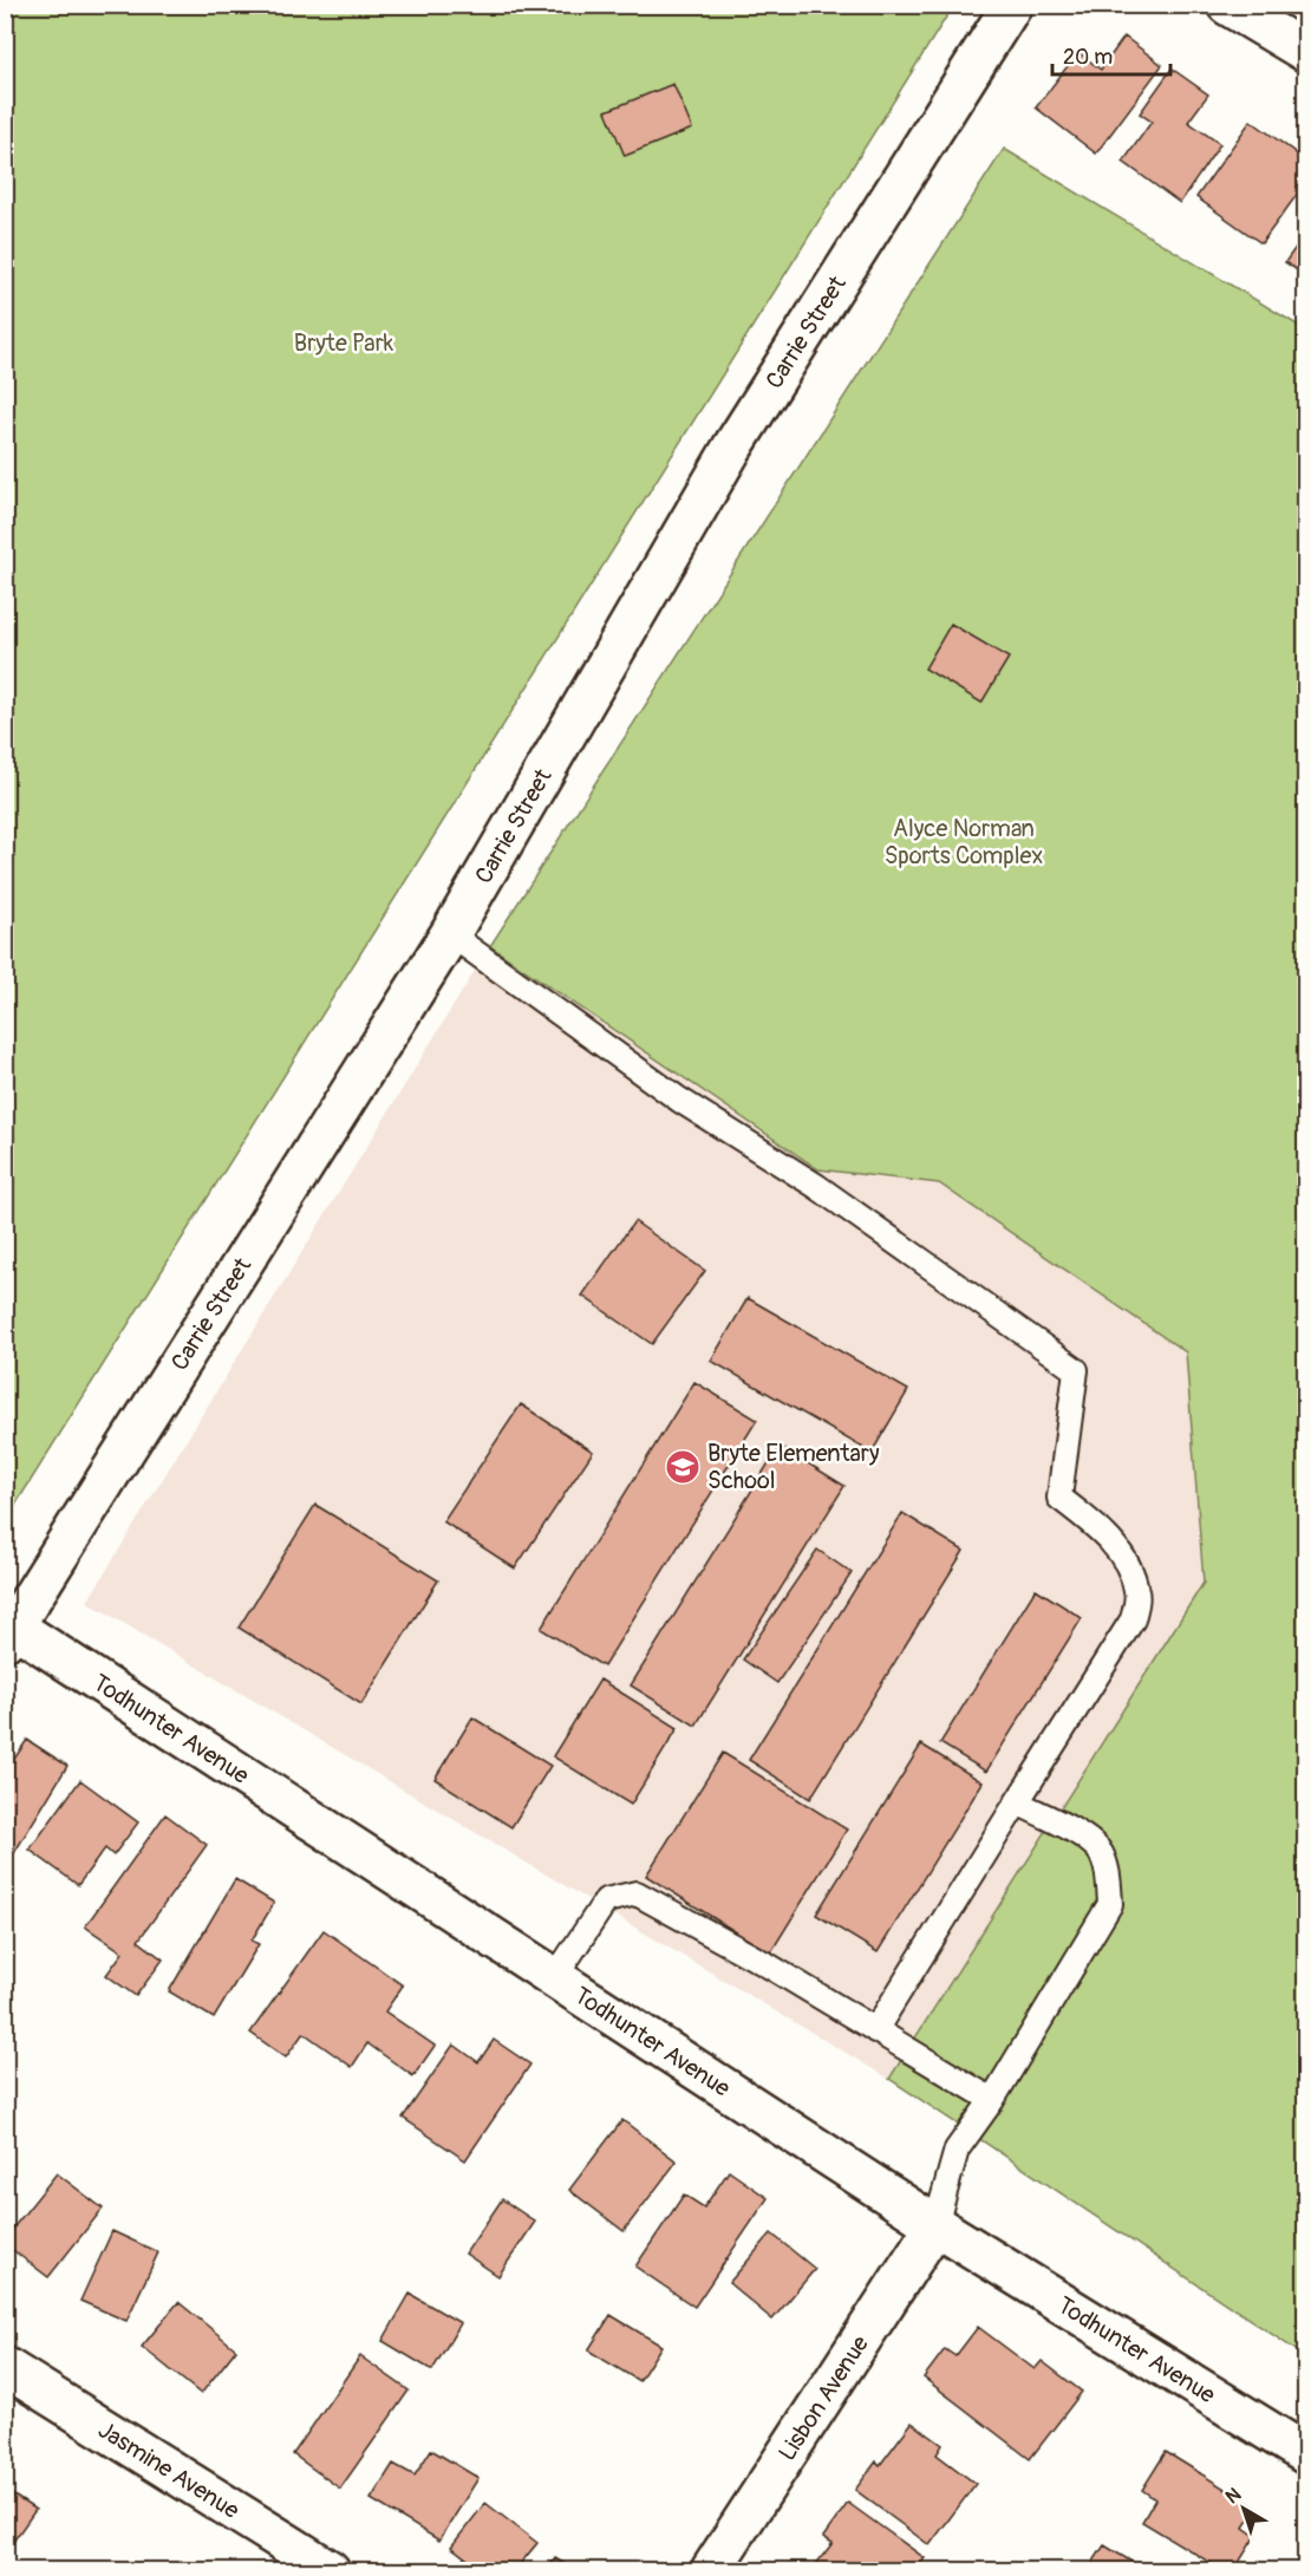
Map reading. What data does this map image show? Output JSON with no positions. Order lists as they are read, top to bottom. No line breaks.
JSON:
{"streets":{"street":["Carrie Street","Todhunter Avenue","Lisbon Avenue","Jasmine Avenue"]},"crossings":[["Carrie Street","Todhunter Avenue"],["Todhunter Avenue","Lisbon Avenue"]],"parks":["Bryte Park","Alyce Norman Sports Complex"],"places":{"school or university":["Bryte Elementary School"]},"scale_bar":"20 m","north":"top left"}
